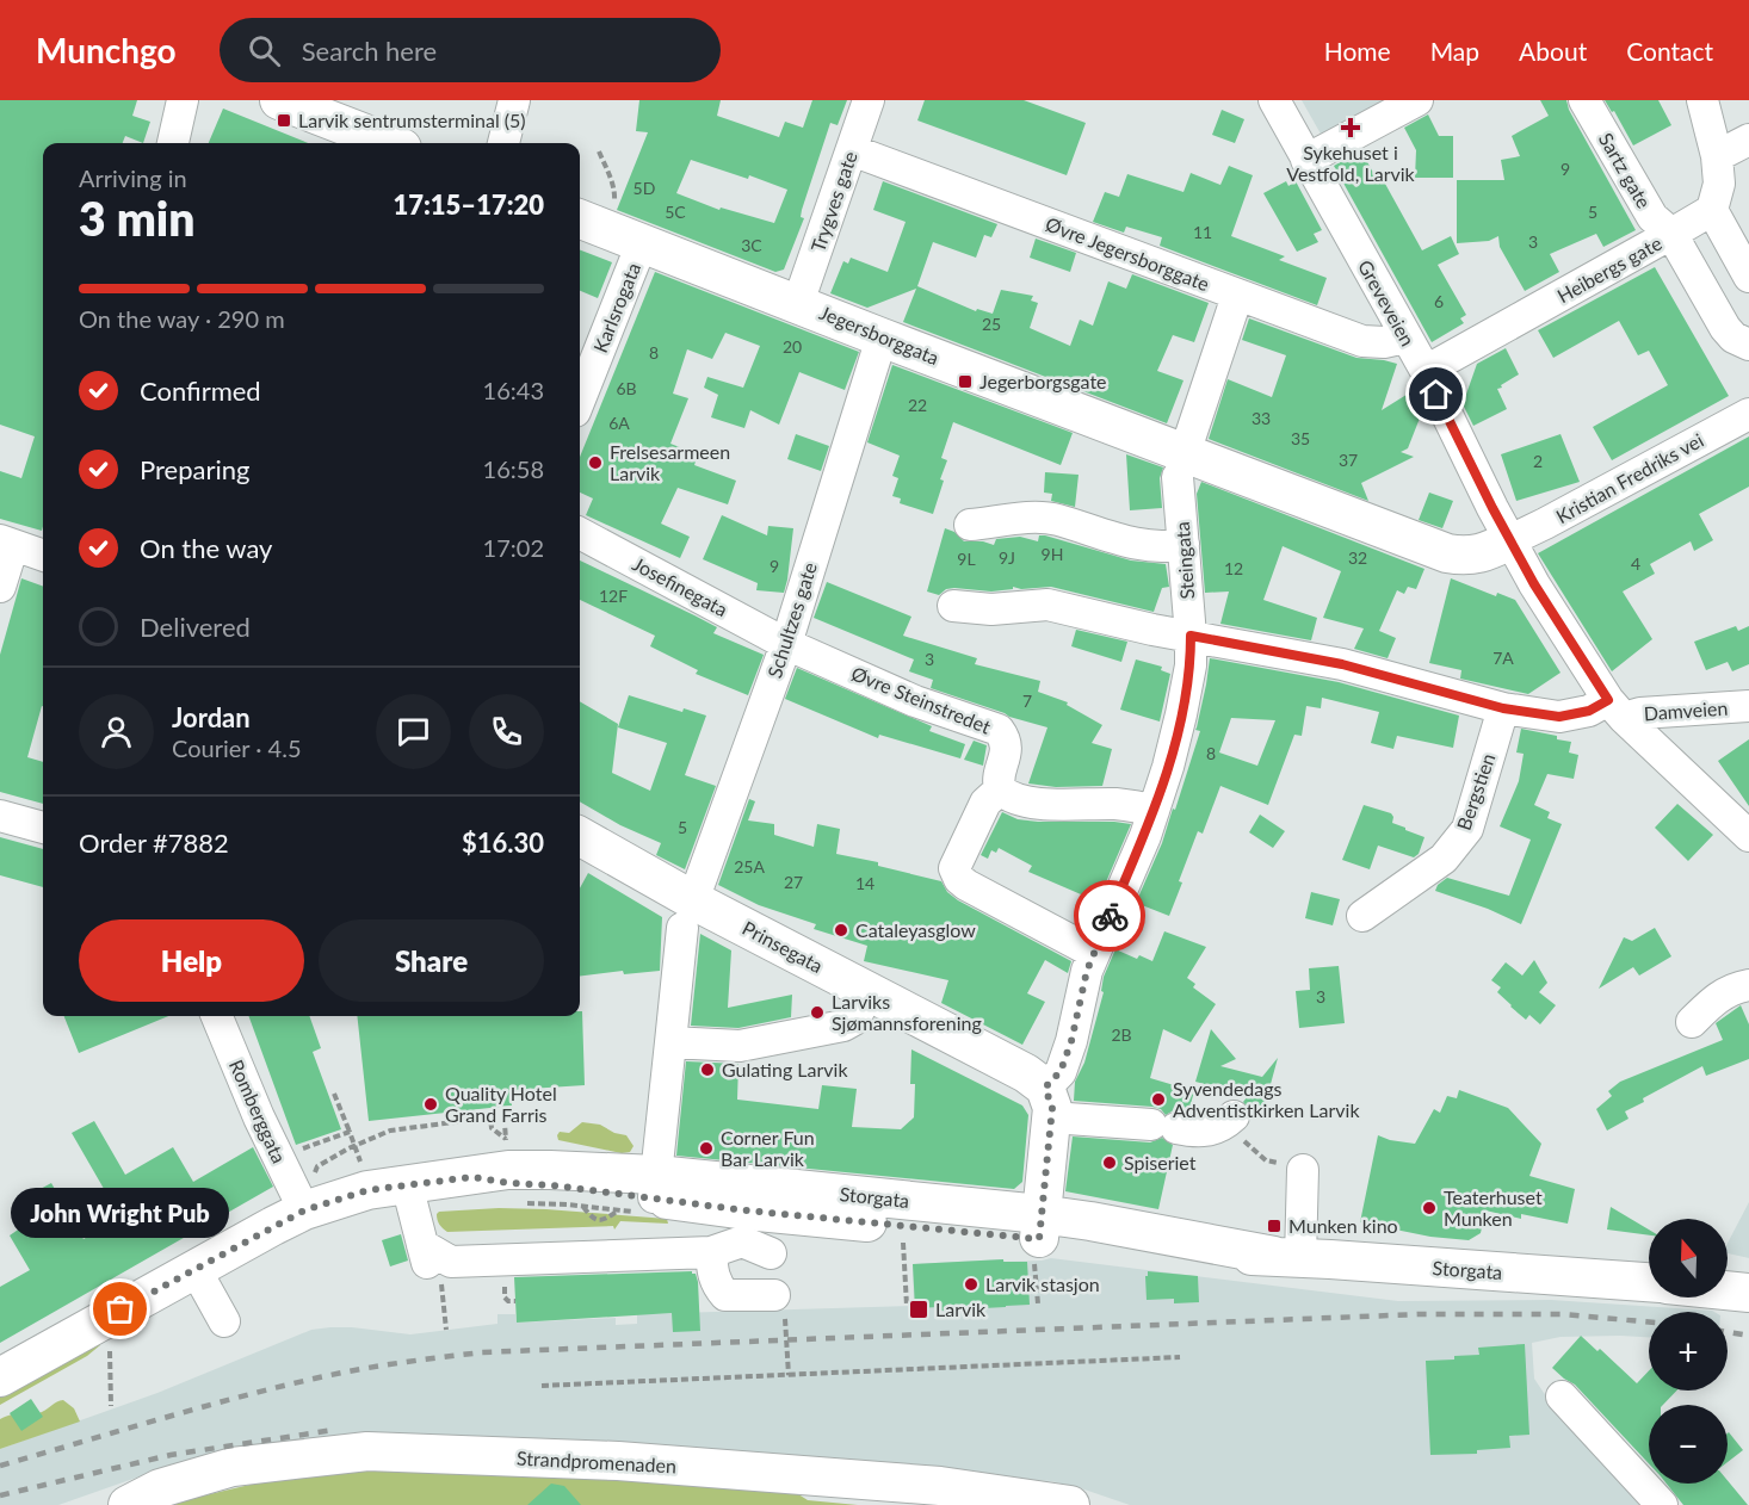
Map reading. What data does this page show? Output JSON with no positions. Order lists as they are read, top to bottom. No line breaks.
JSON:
{"streets":{"main road":["Jegersborggata","Prinsegata","Storgata","Strandpromenaden"],"street":["Sartz gate","Trygves gate","Øvre Jegersborggate","Heibergs gate","Greveveien","Karlsrogata","Kristian Fredriks vei","Steingata","Josefinegata","Schultzes gate","Øvre Steinstredet","Damveien","Bergstien","Romberggata"]},"crossings":[["Sartz gate","Heibergs gate"],["Trygves gate","Øvre Jegersborggate"],["Trygves gate","Jegersborggata"],["Øvre Jegersborggate","Greveveien"],["Heibergs gate","Greveveien"],["Greveveien","Jegersborggata"],["Greveveien","Kristian Fredriks vei"],["Greveveien","Damveien"],["Karlsrogata","Jegersborggata"],["Jegersborggata","Kristian Fredriks vei"],["Jegersborggata","Steingata"],["Jegersborggata","Schultzes gate"],["Steingata","Øvre Steinstredet"],["Steingata","Damveien"],["Steingata","Prinsegata"],["Josefinegata","Schultzes gate"],["Josefinegata","Øvre Steinstredet"],["Schultzes gate","Øvre Steinstredet"],["Schultzes gate","Prinsegata"],["Schultzes gate","Storgata"],["Damveien","Bergstien"],["Romberggata","Storgata"]],"places":{"transit":["Larvik sentrumsterminal (5)","Jegerborgsgate","Munken kino","Larvik"],"health":["Sykehuset i Vestfold, Larvik"],"other":["Frelsesarmeen Larvik","Cataleyasglow","Larviks Sjømannsforening","Gulating Larvik","Syvendedags Adventistkirken Larvik","Quality Hotel Grand Farris","Corner Fun Bar Larvik","Spiseriet","Teaterhuset Munken","Larvik stasjon","John Wright Pub"]},"house_numbers":["9","5D","5C","5","11","3","3C","6","25","20","8","6B","22","33","6A","35","37","2","9H","9J","32","9L","4","9","12","12F","7A","3","7","8","5","25A","27","14","3","2B"],"north":"top","page":{"header":"Munchgo","search":"Search here","nav":["Home","Map","About","Contact"],"heading":["3 min","Arriving in","17:15–17:20"],"panel":["Jordan","Courier · 4.5","Order #7882","$16.30"],"bar":"On the way · 290 m","list":[["Confirmed","16:43"],["Preparing","16:58"],["On the way","17:02"],"Delivered"],"buttons":["Help","Share"],"bubble":"John Wright Pub","map_buttons":["+","−"]}}
